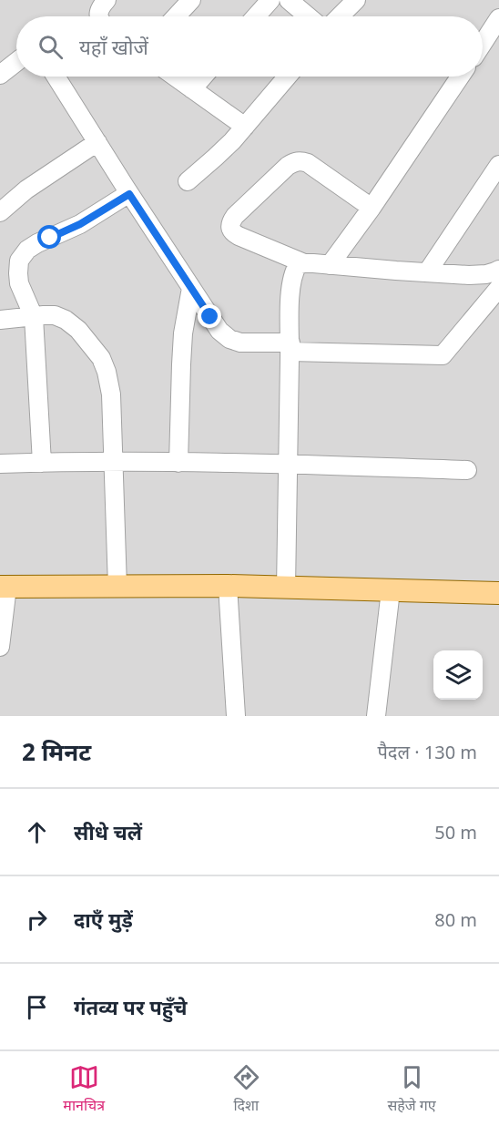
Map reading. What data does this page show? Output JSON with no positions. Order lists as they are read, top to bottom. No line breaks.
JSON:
{"page":{"search":"यहाँ खोजें","heading":["2 मिनट","पैदल · 130 m"],"list":[["सीधे चलें","50 m"],["दाएँ मुड़ें","80 m"],"गंतव्य पर पहुँचे"],"nav":["मानचित्र","दिशा","सहेजे गए"]}}
